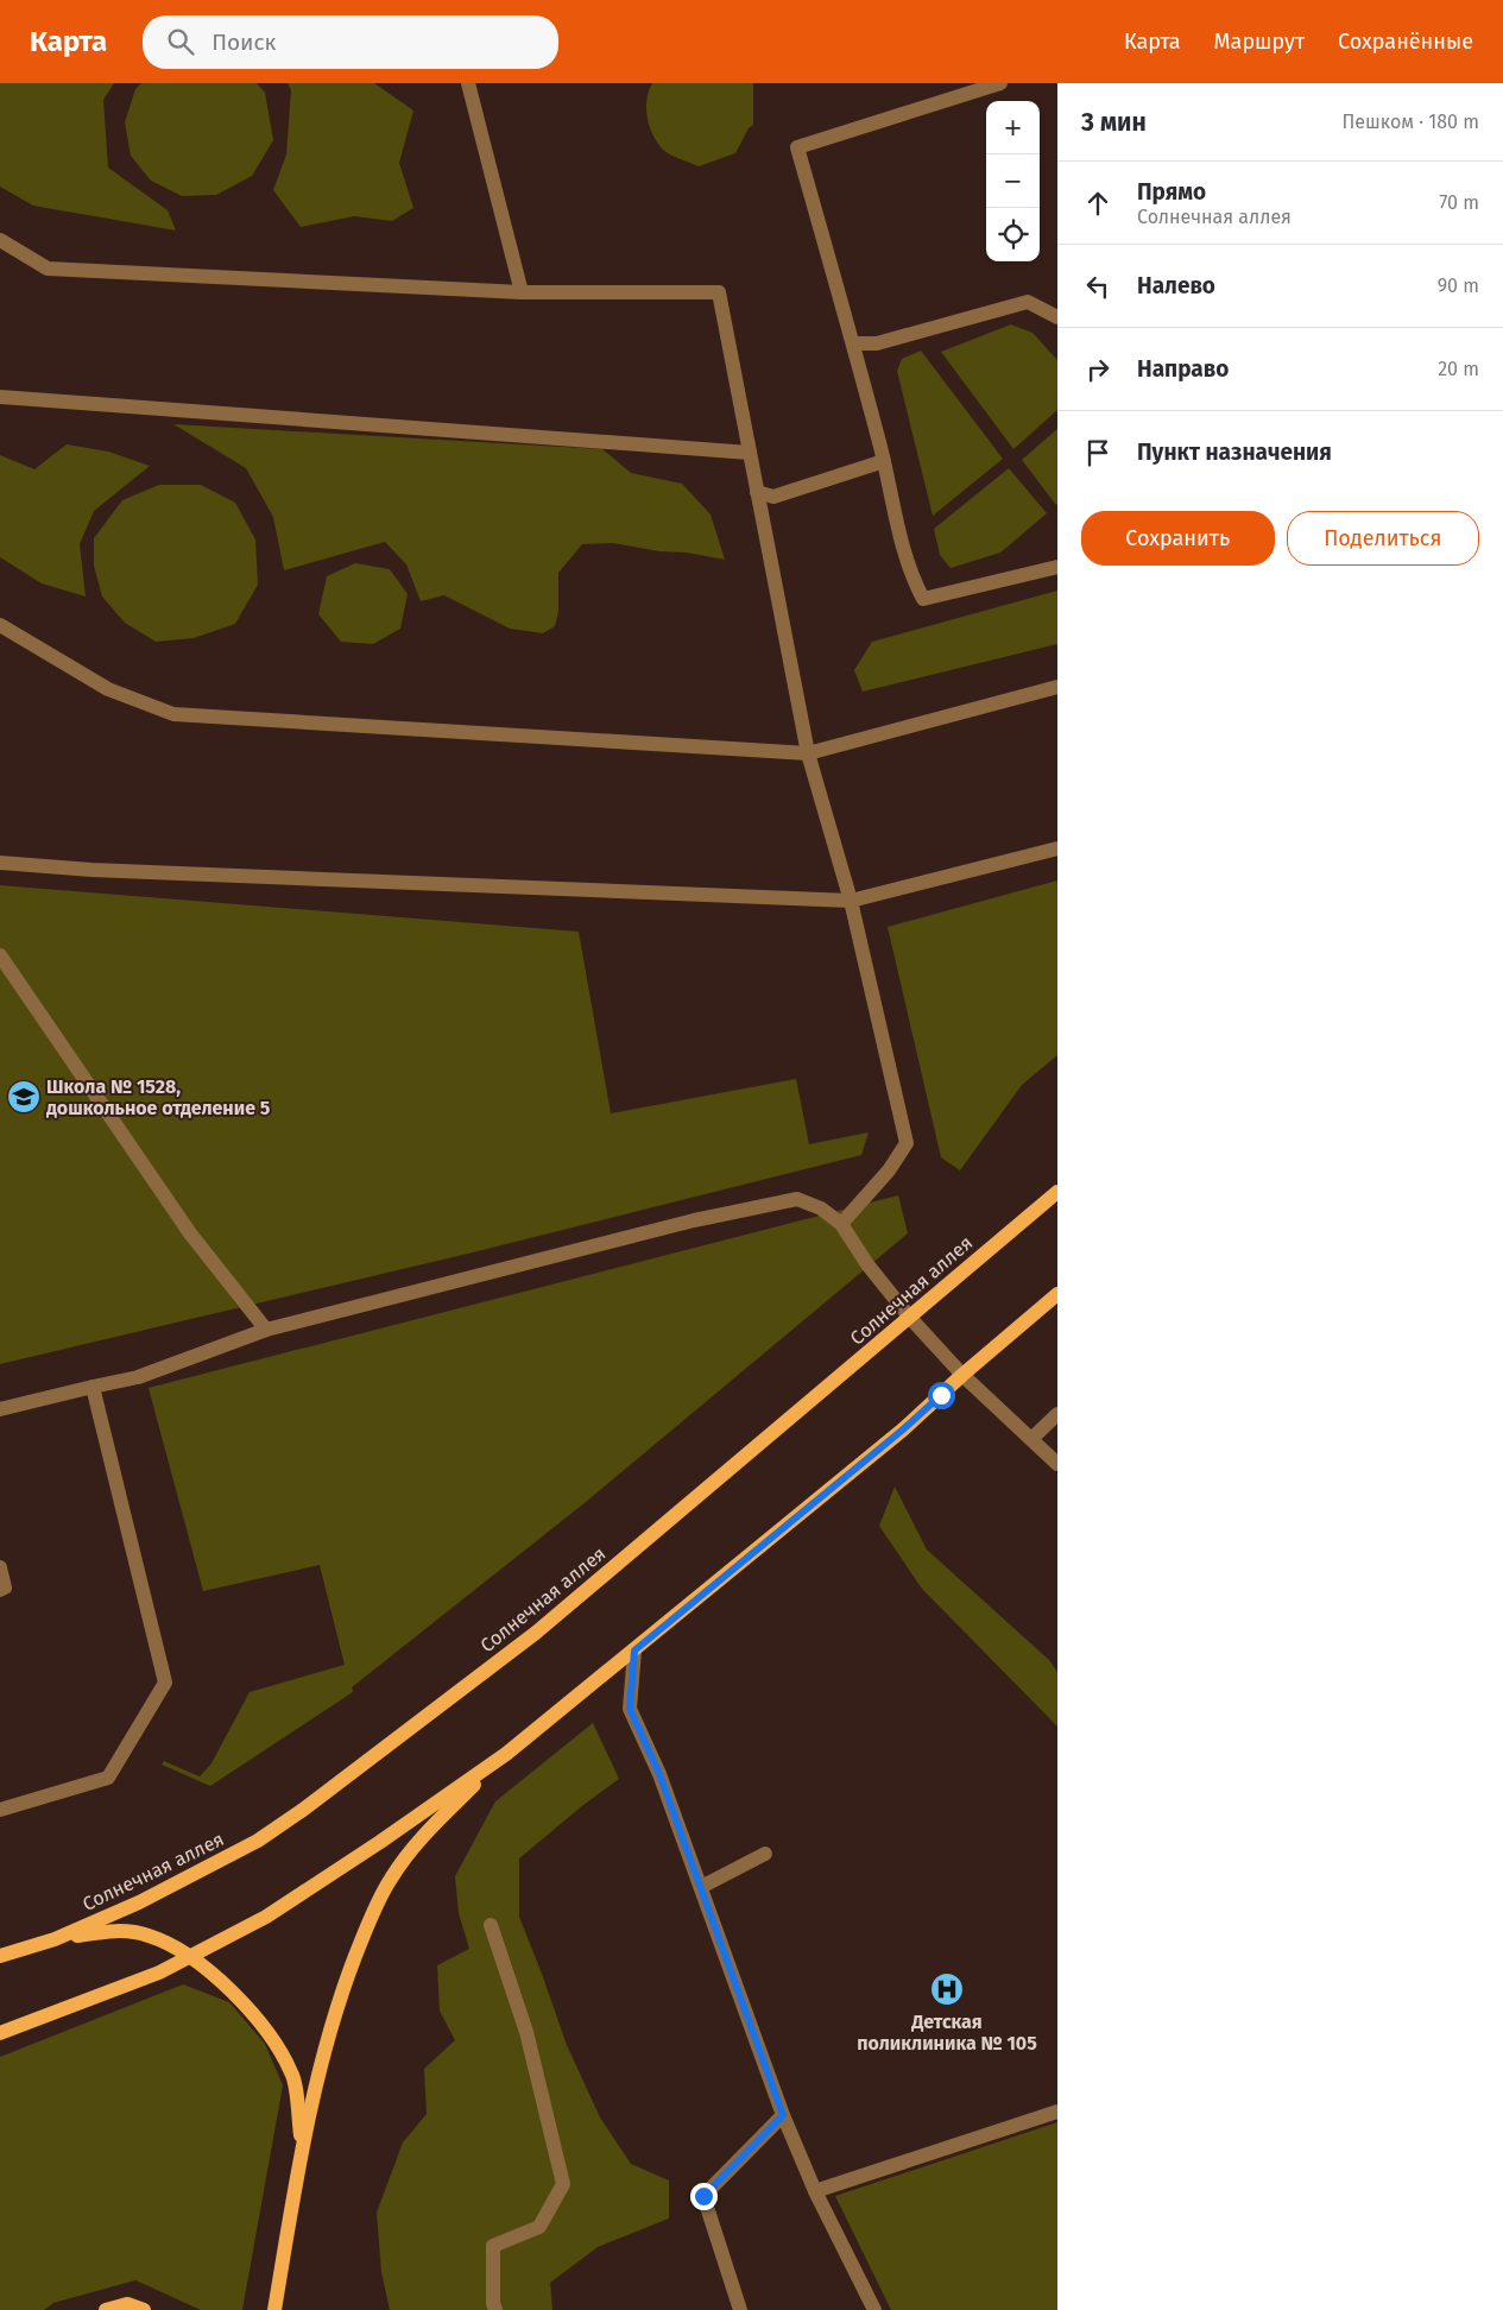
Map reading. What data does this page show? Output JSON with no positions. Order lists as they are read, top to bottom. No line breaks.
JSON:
{"streets":{"main road":["Солнечная аллея"]},"places":{"school or university":["Школа № 1528, дошкольное отделение 5"],"hospital":["Детская поликлиника № 105"]},"page":{"header":"Карта","search":"Поиск","nav":["Карта","Маршрут","Сохранённые"],"heading":["3 мин","Пешком · 180 m"],"map_buttons":["+","−"],"list":[["Прямо","Солнечная аллея","70 m"],["Налево","90 m"],["Направо","20 m"],"Пункт назначения"],"buttons":["Сохранить","Поделиться"]}}
